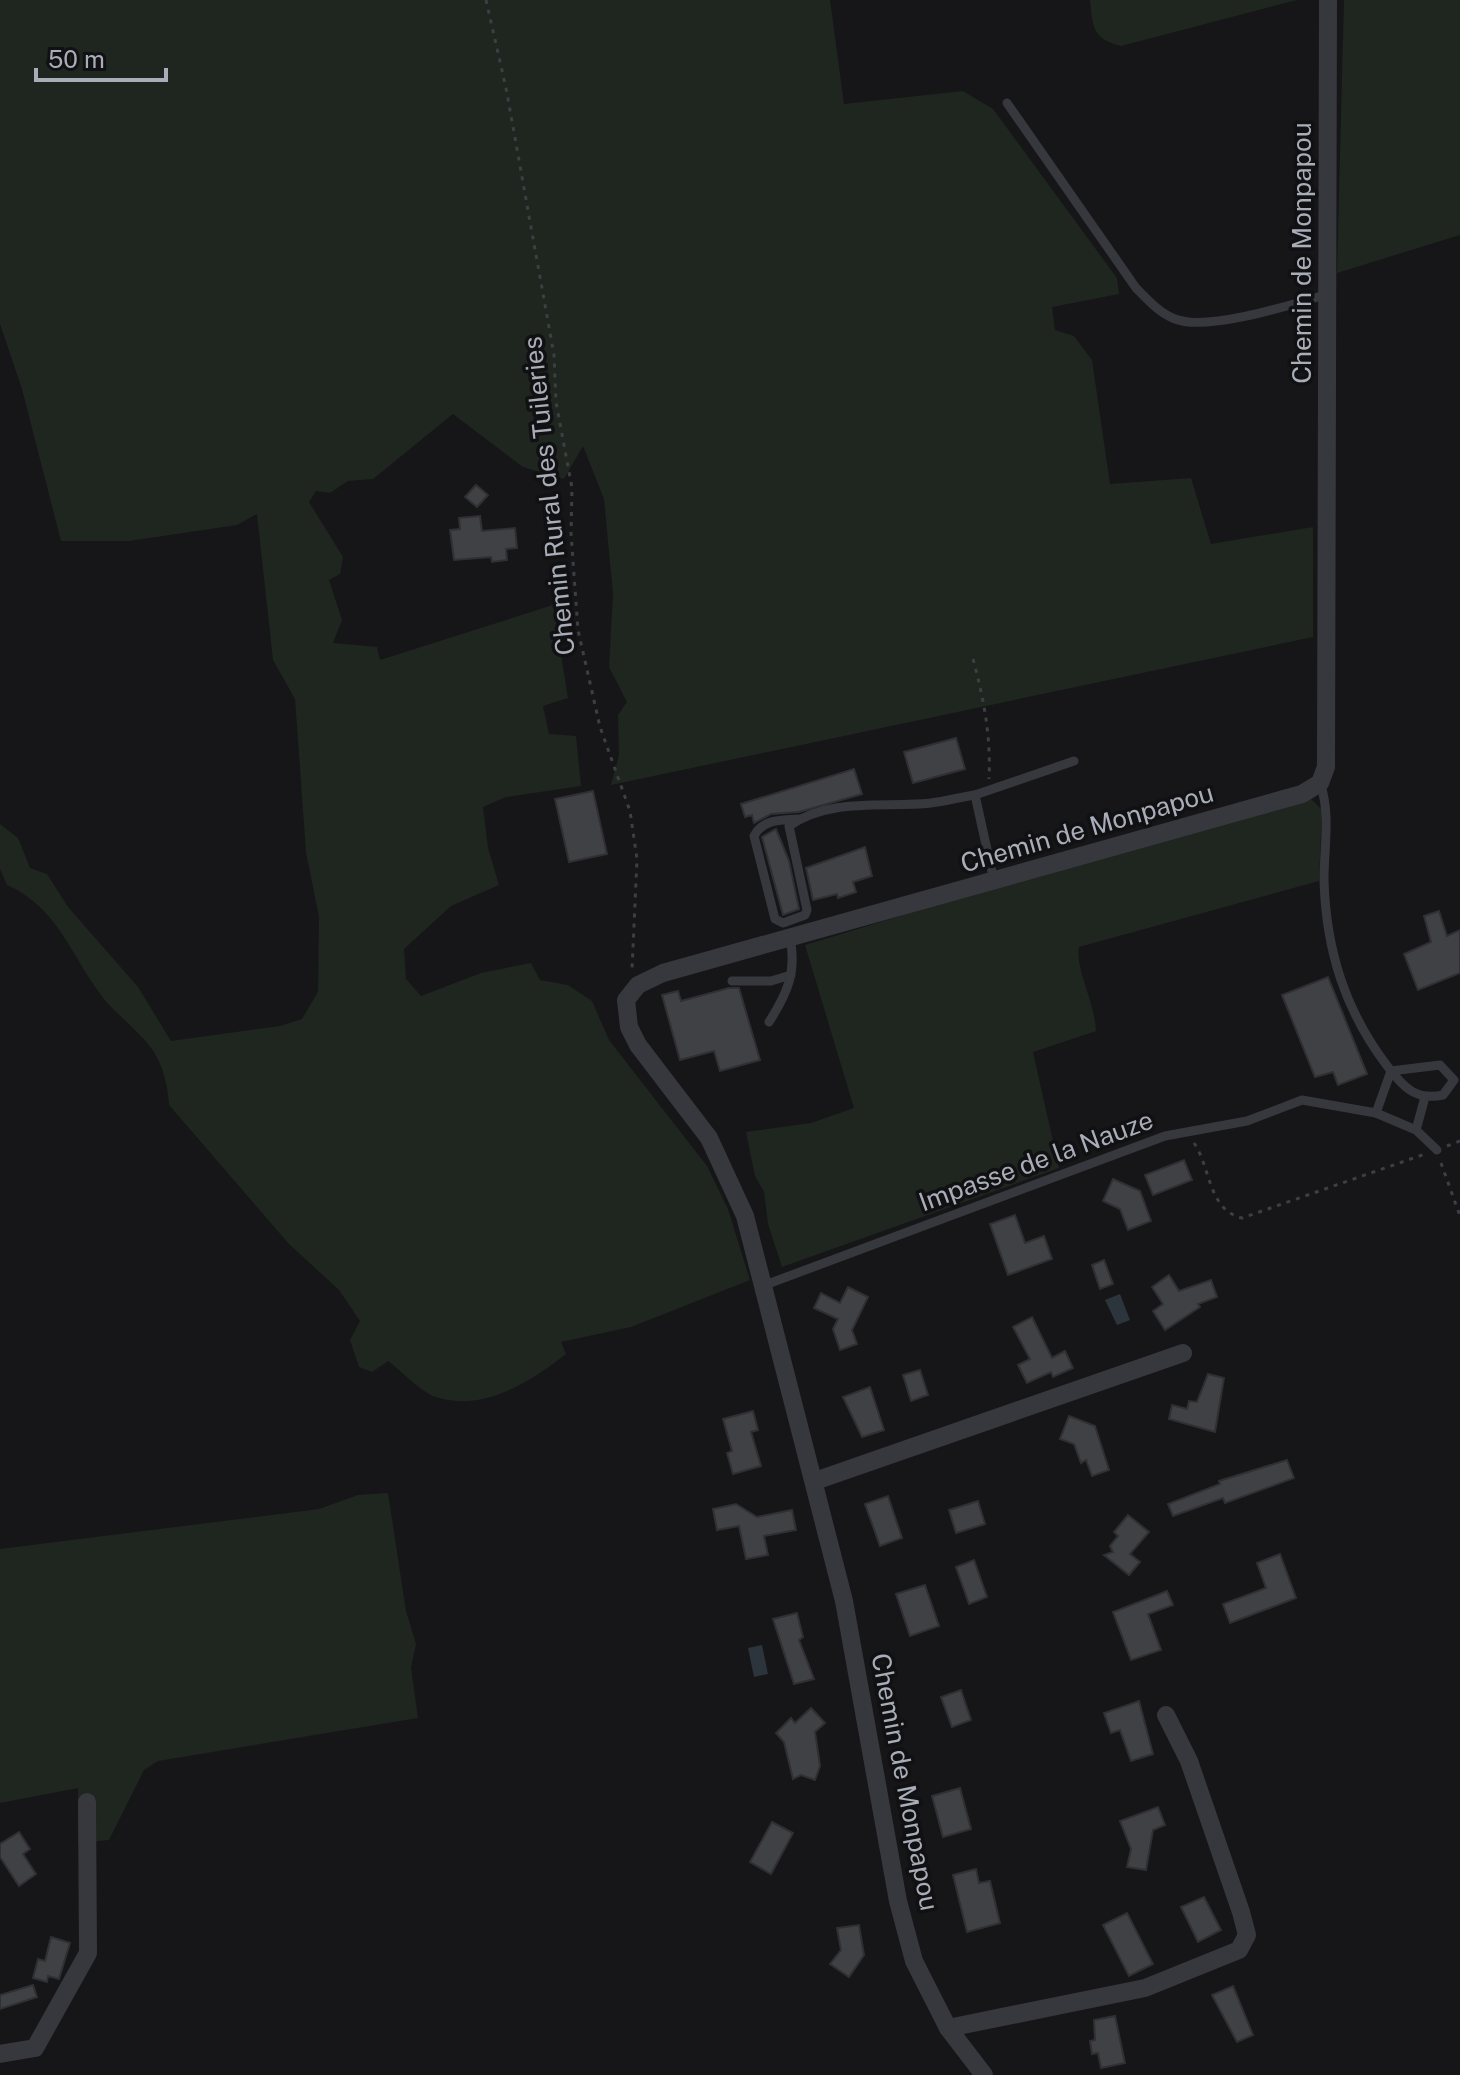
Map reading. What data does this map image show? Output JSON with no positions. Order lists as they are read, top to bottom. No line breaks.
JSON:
{"streets":{"street":["Chemin de Monpapou"],"lane":["Impasse de la Nauze"],"path":["Chemin Rural des Tuileries"]},"crossings":[["Chemin de Monpapou","Chemin Rural des Tuileries"],["Chemin de Monpapou","Impasse de la Nauze"]],"scale_bar":"50 m"}
